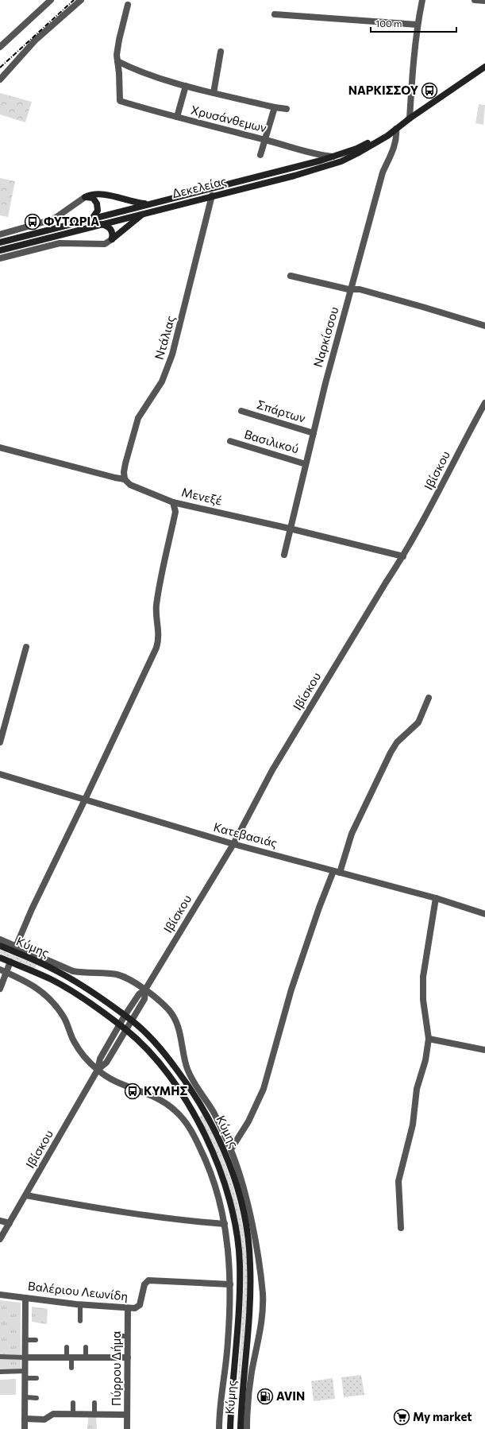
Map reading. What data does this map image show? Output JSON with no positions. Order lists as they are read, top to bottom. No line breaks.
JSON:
{"streets":{"main road":["Δεκελείας","Κύμης"],"street":["Χρυσάνθεμων","Ναρκίσσου","Ντάλιας","Σπάρτων","Βασιλικού","Ιβίσκου","Μενεξέ","Κατεβασιάς","Βαλέριου Λεωνίδη","Πύρρου Δήμα"]},"crossings":[["Χρυσάνθεμων","Δεκελείας"],["Δεκελείας","Ναρκίσσου"],["Δεκελείας","Ντάλιας"],["Ναρκίσσου","Σπάρτων"],["Ναρκίσσου","Βασιλικού"],["Ναρκίσσου","Μενεξέ"],["Ντάλιας","Μενεξέ"],["Ιβίσκου","Μενεξέ"],["Ιβίσκου","Κατεβασιάς"],["Ιβίσκου","Κύμης"],["Βαλέριου Λεωνίδη","Πύρρου Δήμα"]],"places":{"bus stop":["ΝΑΡΚΙΣΣΟΥ","ΦΥΤΩΡΙΑ","ΚΥΜΗΣ"],"fuel station":["AVIN"],"supermarket":["My market"]},"scale_bar":"100 m"}
